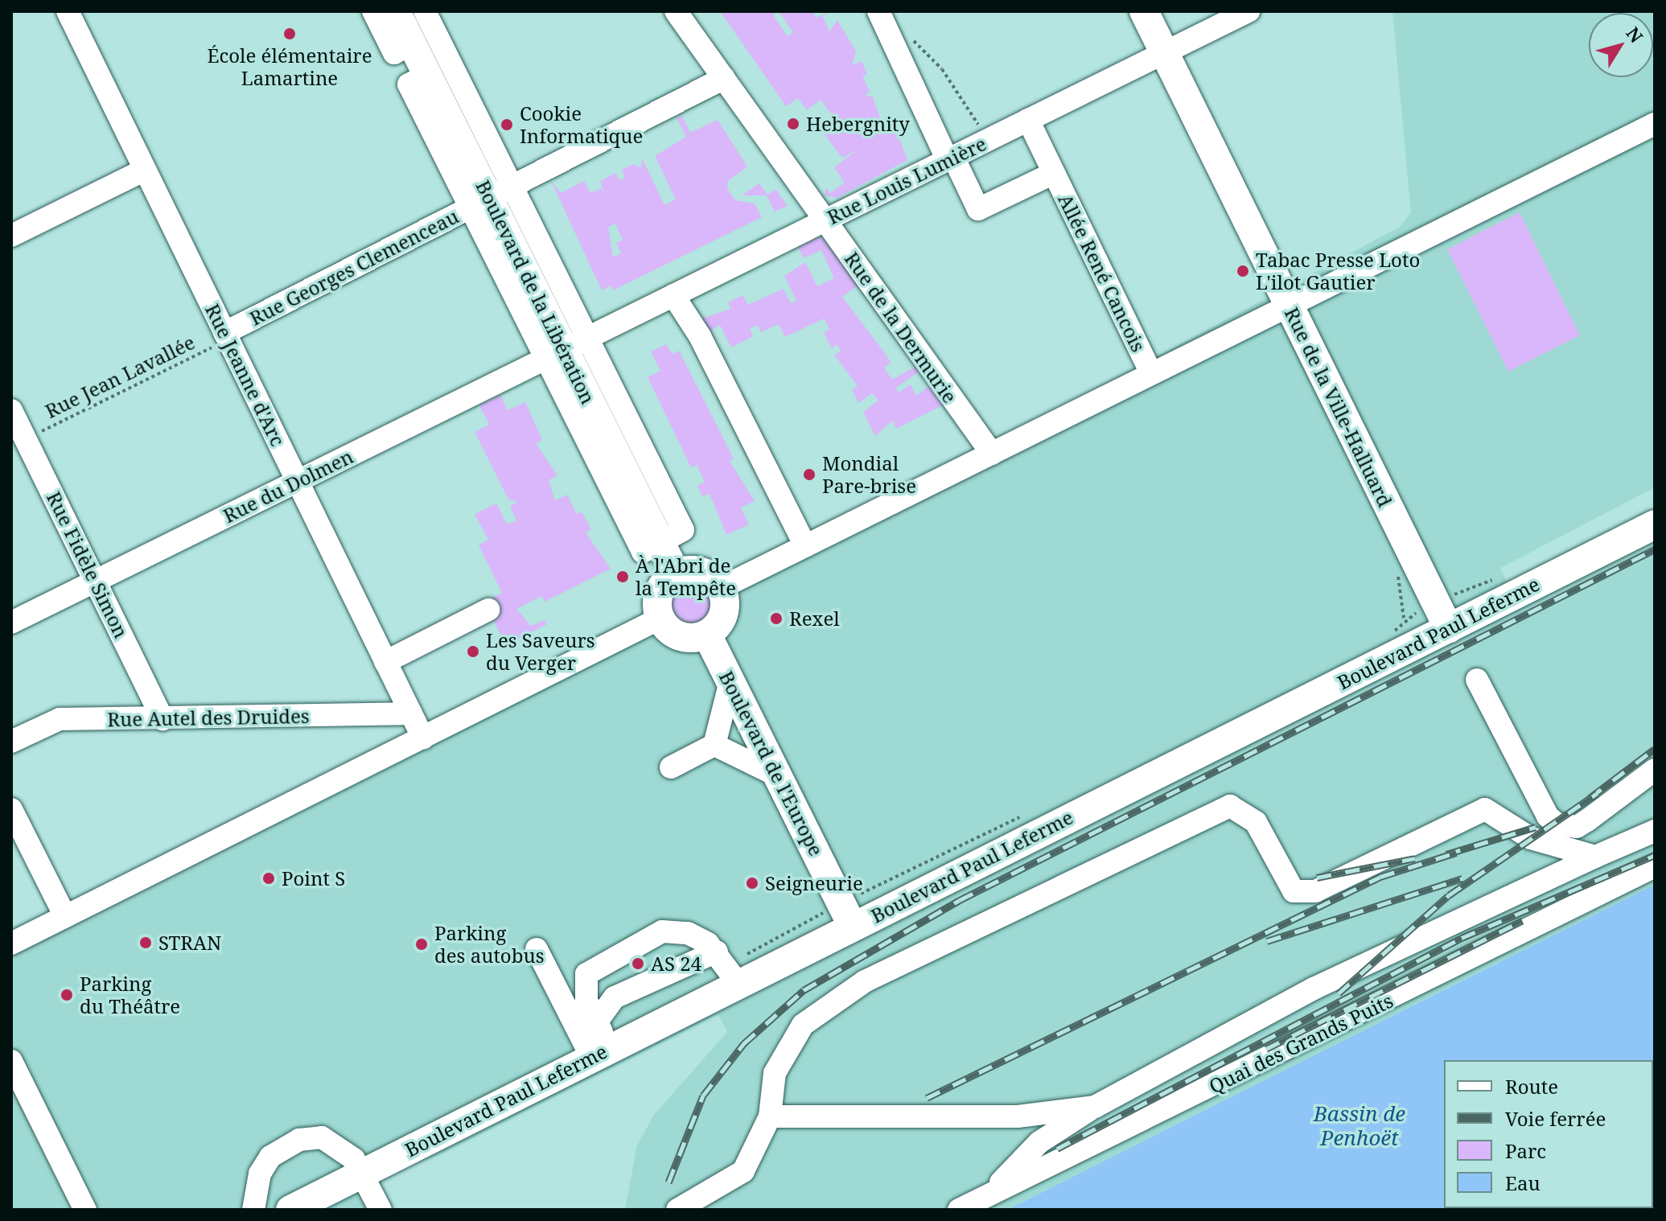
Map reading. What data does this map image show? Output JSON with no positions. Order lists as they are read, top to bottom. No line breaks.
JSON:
{"streets":{"main road":["Boulevard de la Libération","Rue de la Ville-Halluard","Boulevard Paul Leferme","Boulevard de l'Europe"],"street":["Rue Louis Lumière","Rue Georges Clemenceau","Allée René Cancois","Rue de la Dermurie","Rue Jeanne d'Arc","Rue du Dolmen","Rue Fidèle Simon","Rue Autel des Druides","Quai des Grands Puits"],"path":["Rue Jean Lavallée"]},"crossings":[["Rue Louis Lumière","Allée René Cancois"],["Rue Louis Lumière","Boulevard de la Libération"],["Rue Louis Lumière","Rue de la Dermurie"],["Rue Louis Lumière","Rue de la Ville-Halluard"],["Rue Louis Lumière","Rue du Dolmen"],["Rue Georges Clemenceau","Boulevard de la Libération"],["Rue Georges Clemenceau","Rue de la Dermurie"],["Rue Georges Clemenceau","Rue Jeanne d'Arc"],["Rue Georges Clemenceau","Rue Jean Lavallée"],["Boulevard de la Libération","Rue du Dolmen"],["Boulevard de la Libération","Boulevard de l'Europe"],["Rue Jeanne d'Arc","Rue Jean Lavallée"],["Rue Jeanne d'Arc","Rue du Dolmen"],["Rue Jeanne d'Arc","Rue Autel des Druides"],["Rue Jean Lavallée","Rue Fidèle Simon"],["Rue de la Ville-Halluard","Boulevard Paul Leferme"],["Rue du Dolmen","Rue Fidèle Simon"],["Rue Fidèle Simon","Rue Autel des Druides"],["Boulevard Paul Leferme","Boulevard de l'Europe"]],"water":["Bassin de Penhoët"],"places":["École élémentaire Lamartine","Hebergnity","Cookie Informatique","Tabac Presse Loto L'ilot Gautier","Mondial Pare-brise","À l'Abri de la Tempête","Rexel","Les Saveurs du Verger","Point S","Seigneurie","STRAN","Parking des autobus","AS 24","Parking du Théâtre"],"legend":["Route","Voie ferrée","Parc","Eau"],"north":"top right"}
